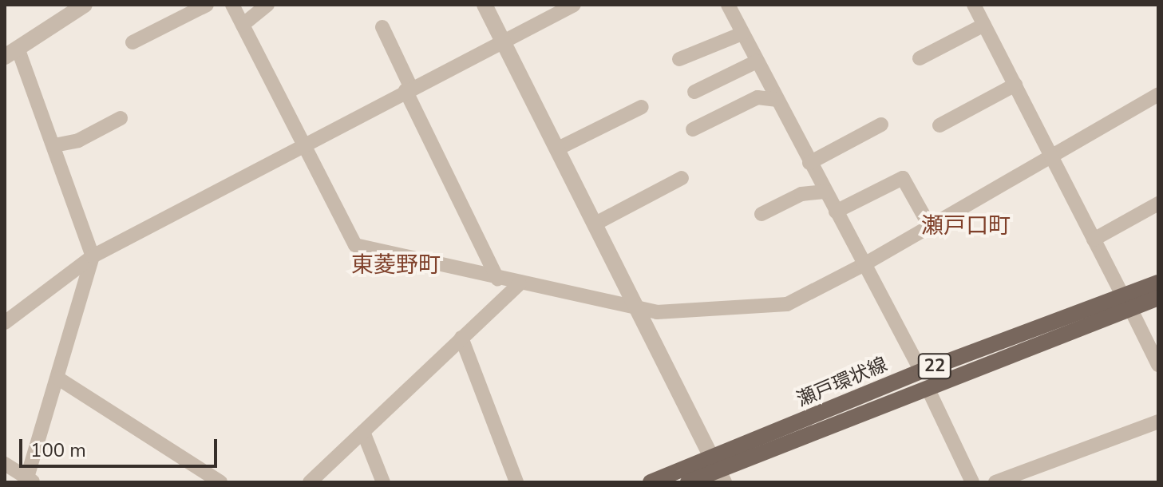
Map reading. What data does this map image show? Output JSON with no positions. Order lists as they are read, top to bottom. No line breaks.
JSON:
{"streets":{"main road":["22","瀬戸環状線"]},"districts":["瀬戸口町","東菱野町"],"scale_bar":"100 m"}
